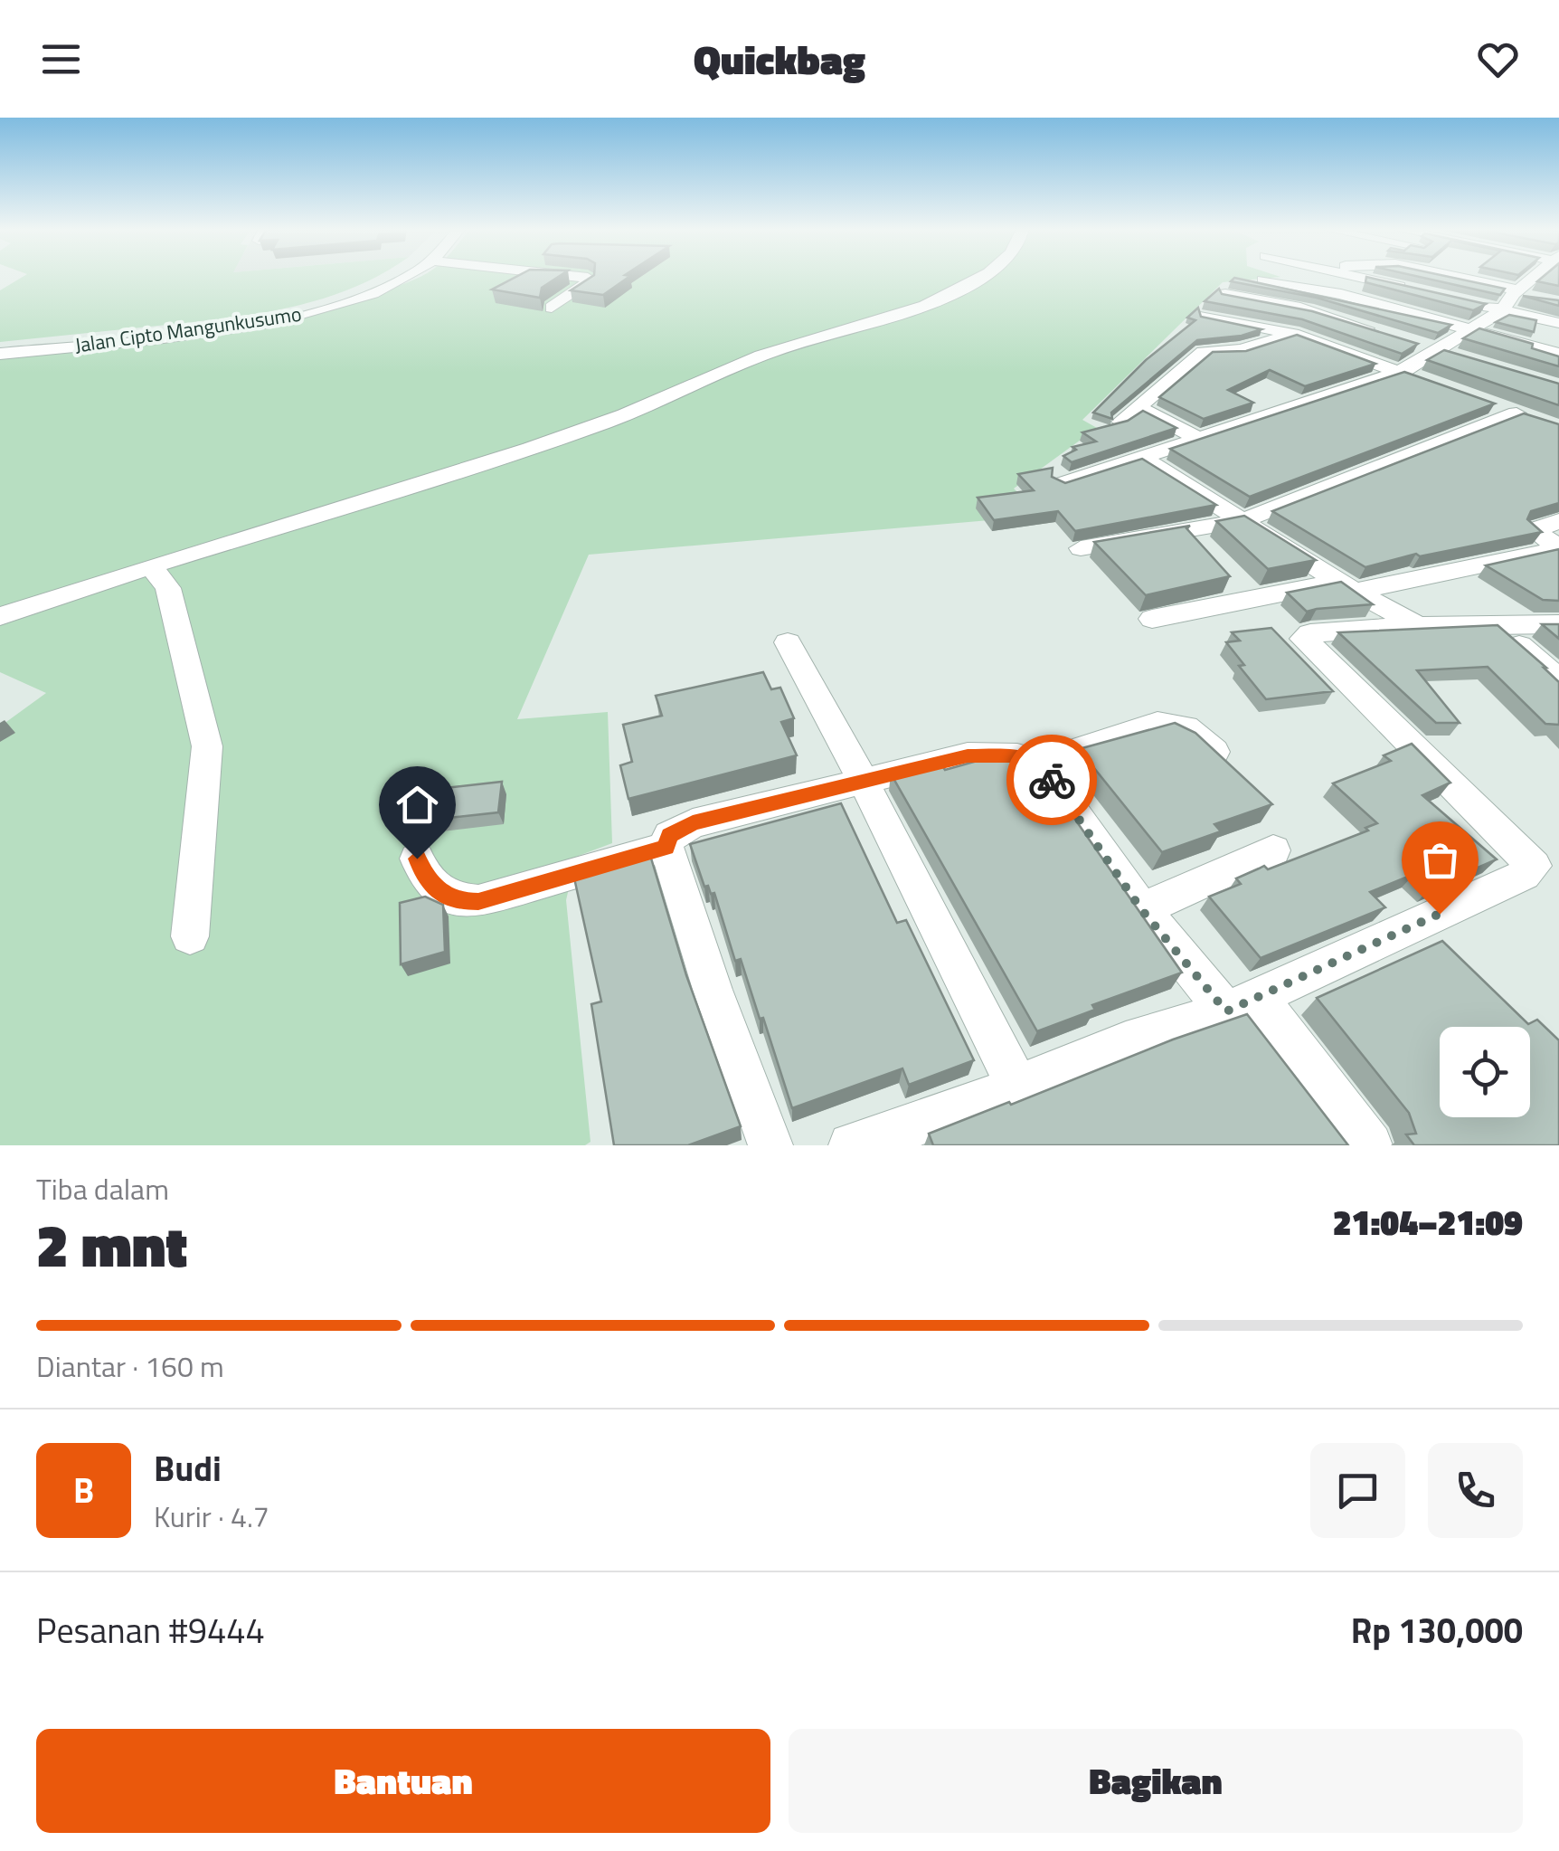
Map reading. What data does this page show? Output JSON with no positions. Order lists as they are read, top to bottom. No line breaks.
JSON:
{"streets":{"street":["Jalan Cipto Mangunkusumo"]},"page":{"header":"Quickbag","heading":["2 mnt","Tiba dalam","21:04–21:09"],"panel":["Budi","Kurir · 4.7","Pesanan #9444","Rp 130,000"],"bar":"Diantar · 160 m","round":"B","buttons":["Bantuan","Bagikan"]}}
